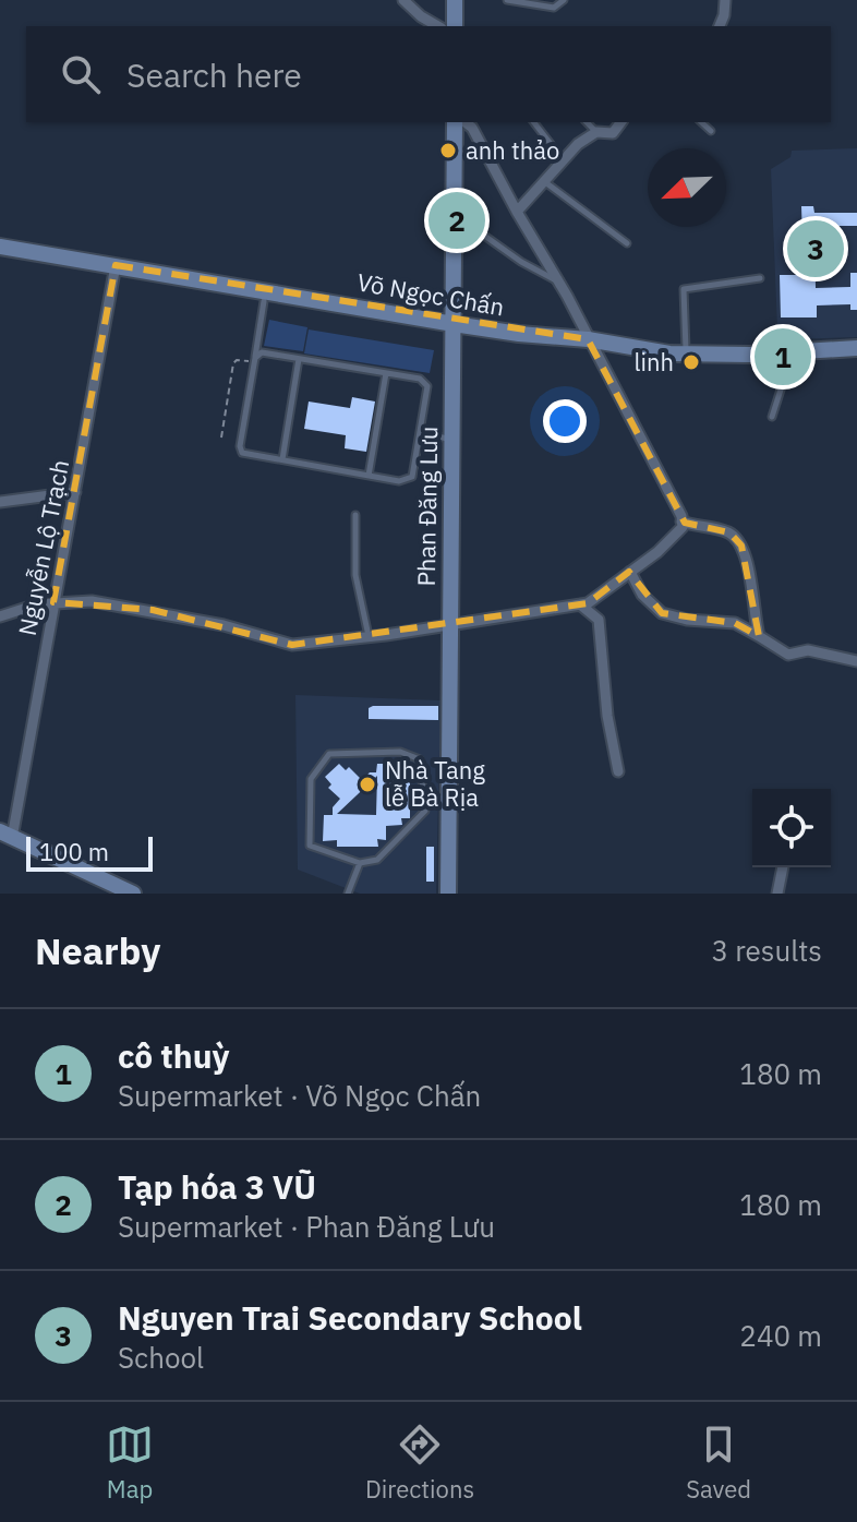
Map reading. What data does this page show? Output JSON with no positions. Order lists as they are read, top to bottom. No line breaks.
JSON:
{"streets":{"street":["Võ Ngọc Chấn","Phan Đăng Lưu","Nguyễn Lộ Trạch"]},"crossings":[["Võ Ngọc Chấn","Phan Đăng Lưu"],["Võ Ngọc Chấn","Nguyễn Lộ Trạch"]],"places":["anh thảo","linh","Nhà Tang lễ Bà Rịa"],"scale_bar":"100 m","north":"bottom left","page":{"search":"Search here","pins":["2","3","1"],"scale":"100 m","heading":["Nearby","3 results"],"list":[{"mark":"1","name":"cô thuỳ","note":"Supermarket · Võ Ngọc Chấn","value":"180 m"},{"mark":"2","name":"Tạp hóa 3 VŨ","note":"Supermarket · Phan Đăng Lưu","value":"180 m"},{"mark":"3","name":"Nguyen Trai Secondary School","note":"School","value":"240 m"}],"nav":["Map","Directions","Saved"]}}
